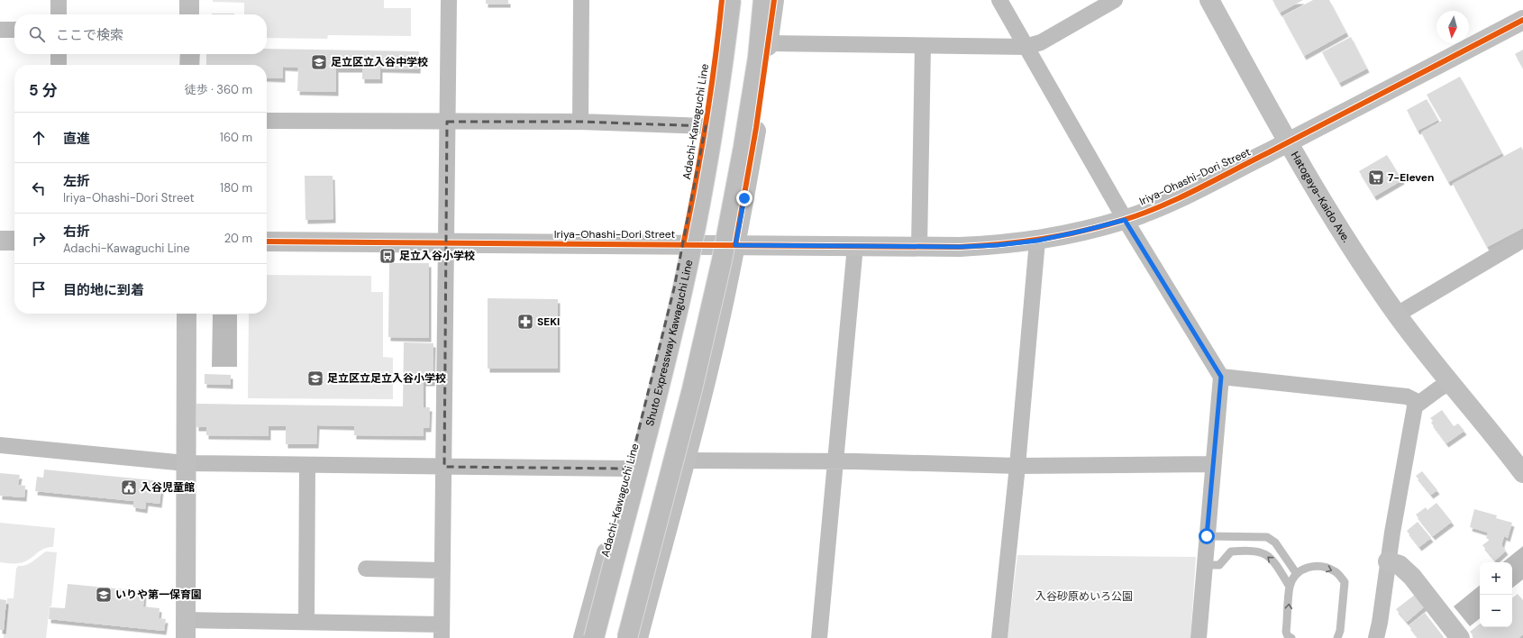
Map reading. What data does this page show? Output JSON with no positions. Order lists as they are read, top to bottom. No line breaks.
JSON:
{"streets":{"highway":["Shuto Expressway Kawaguchi Line"],"main road":["Adachi-Kawaguchi Line","Iriya-Ohashi-Dori Street","Hatogaya-Kaido Ave."]},"crossings":[["Adachi-Kawaguchi Line","Iriya-Ohashi-Dori Street"],["Iriya-Ohashi-Dori Street","Hatogaya-Kaido Ave."]],"parks":["入谷砂原めいろ公園"],"places":{"school or university":["足立区立入谷中学校","足立区立足立入谷小学校","いりや第一保育園"],"supermarket":["7-Eleven"],"bus stop":["足立入谷小学校"],"pharmacy":["SEKI"],"public building":["入谷児童館"]},"north":"bottom","page":{"search":"ここで検索","heading":["5 分","徒歩 · 360 m"],"list":[["直進","160 m"],["左折","Iriya-Ohashi-Dori Street","180 m"],["右折","Adachi-Kawaguchi Line","20 m"],"目的地に到着"],"map_buttons":["+","−"]}}
